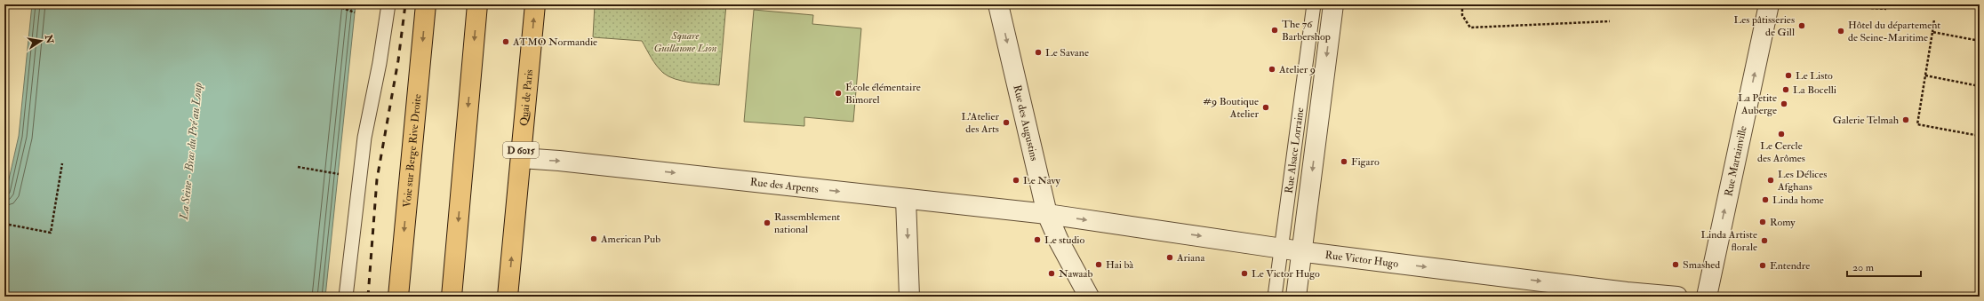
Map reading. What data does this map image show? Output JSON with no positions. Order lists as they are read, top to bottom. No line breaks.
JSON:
{"streets":{"main road":["Quai de Paris","D 6015","Voie sur Berge Rive Droite"],"street":["Rue des Augustins","Rue Alsace Lorraine","Rue Martainville","Rue des Arpents","Rue Victor Hugo"]},"crossings":[["Quai de Paris","Rue des Arpents"],["Rue des Augustins","Rue des Arpents"],["Rue des Augustins","Rue Victor Hugo"],["Rue Alsace Lorraine","Rue Victor Hugo"],["Rue des Arpents","Rue Victor Hugo"]],"one_way":["Rue des Augustins","Rue Martainville","Rue des Arpents","Rue Victor Hugo"],"water":["La Seine - Bras du Pré au Loup"],"parks":["Square Guillaume Lion"],"places":["Les pâtisseries de Gill","The 76 Barbershop","Hôtel du département de Seine-Maritime","ATMO Normandie","Le Savane","Atelier 9","Le Listo","La Bocelli","École élémentaire Bimorel","La Petite Auberge","#9 Boutique Atelier","Galerie Telmah","L'Atelier des Arts","Le Cercle des Arômes","Figaro","Le Navy","Les Délices Afghans","Linda home","Romy","Rassemblement national","American Pub","Le studio","Linda Artiste florale","Ariana","Hai bà","Smashed","Entendre","Nawaab","Le Victor Hugo"],"scale_bar":"20 m","north":"right"}
